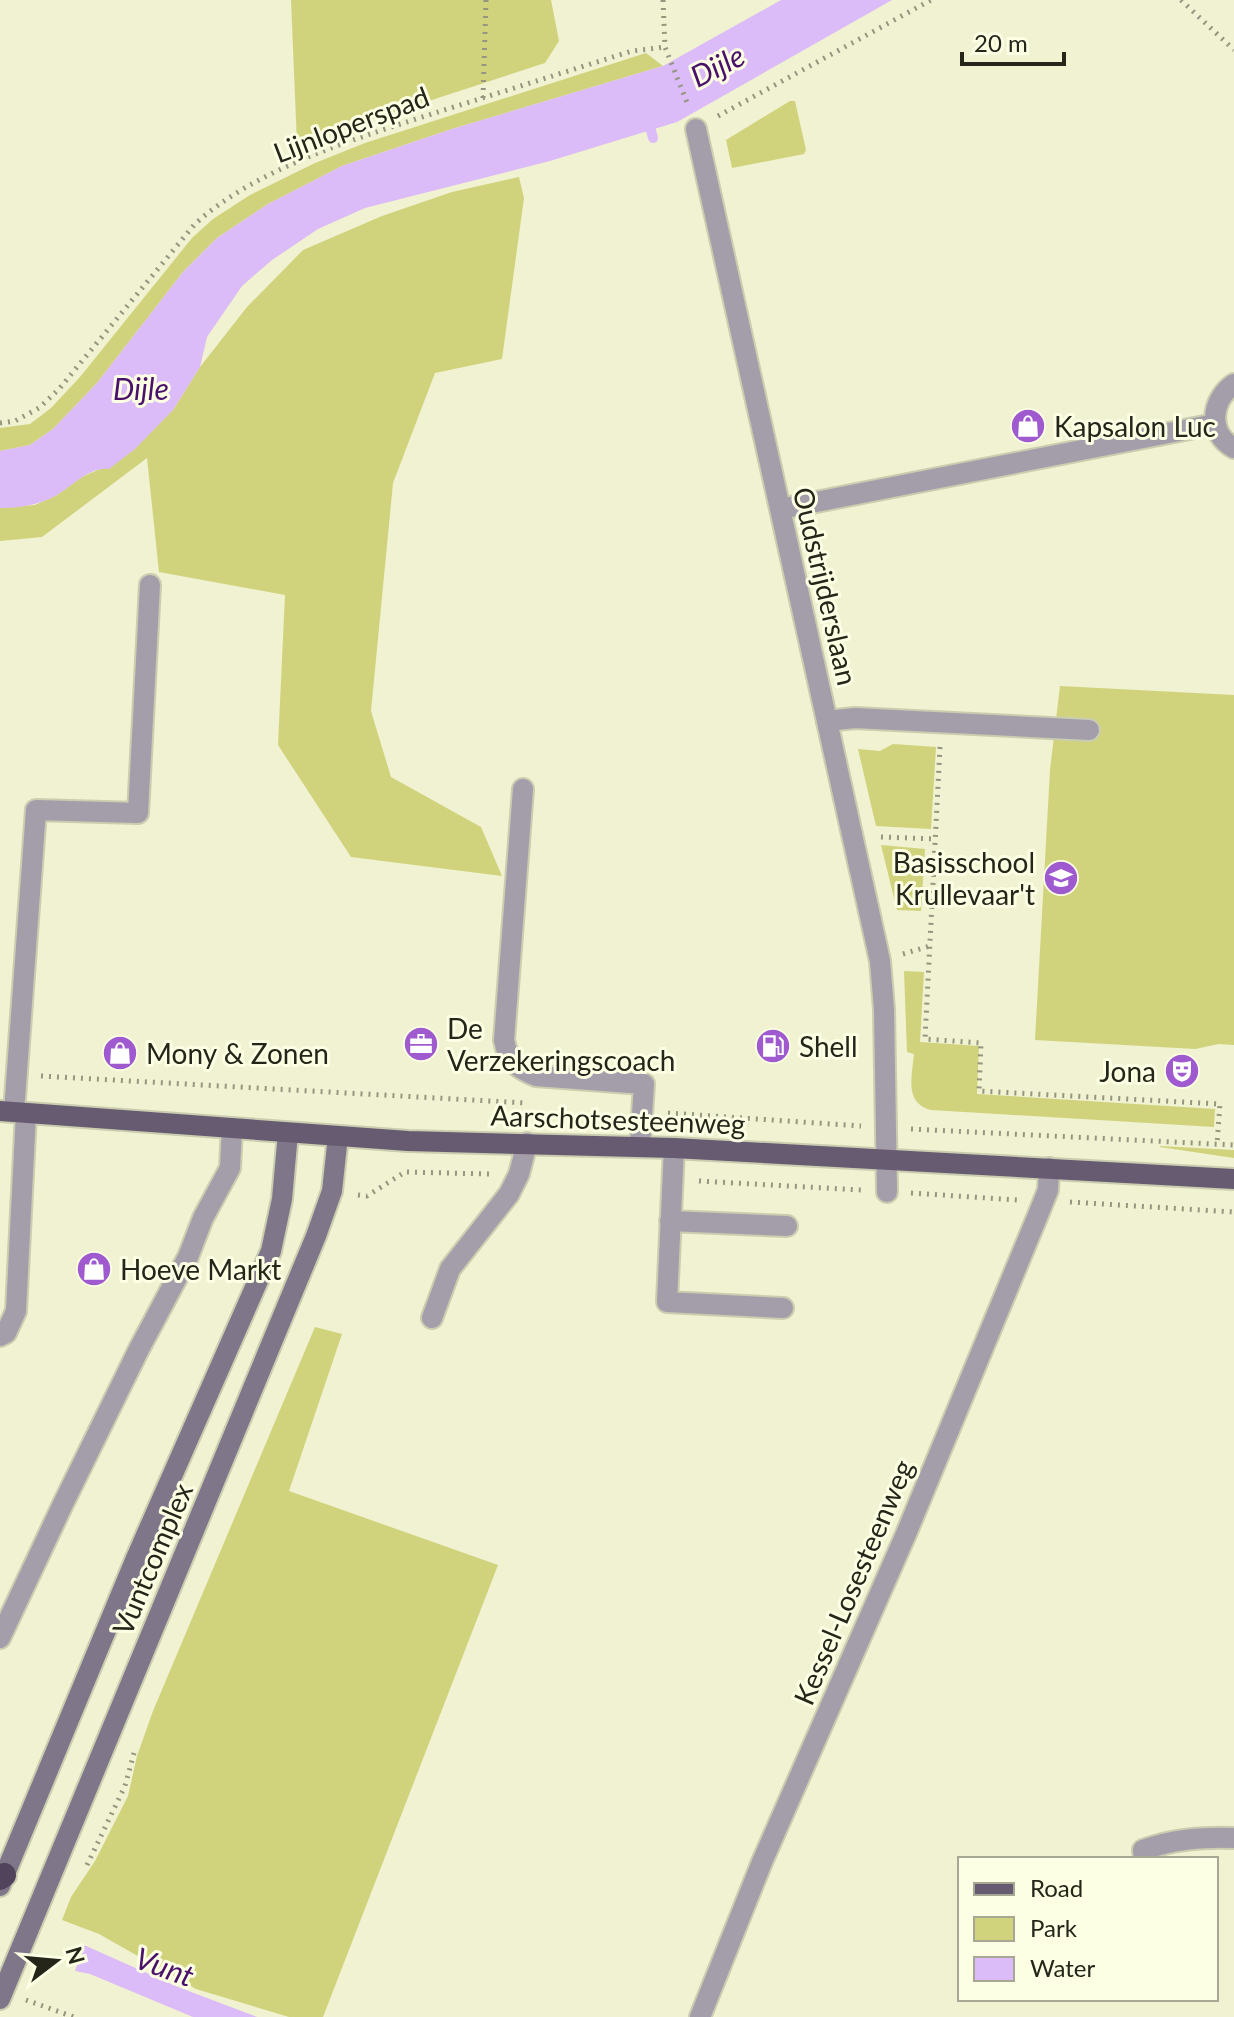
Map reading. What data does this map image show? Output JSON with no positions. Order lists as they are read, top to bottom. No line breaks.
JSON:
{"streets":{"main road":["Aarschotsesteenweg","Vuntcomplex"],"street":["Oudstrijderslaan","Kessel-Losesteenweg"],"path":["Lijnloperspad"]},"crossings":[["Oudstrijderslaan","Aarschotsesteenweg"],["Aarschotsesteenweg","Vuntcomplex"],["Aarschotsesteenweg","Kessel-Losesteenweg"]],"water":["Dijle","Vunt"],"places":{"shop":["Kapsalon Luc","Mony & Zonen","Hoeve Markt"],"school or university":["Basisschool Krullevaar't"],"office":["De Verzekeringscoach"],"fuel station":["Shell"],"theatre":["Jona"]},"legend":["Road","Park","Water"],"scale_bar":"20 m","north":"right"}
